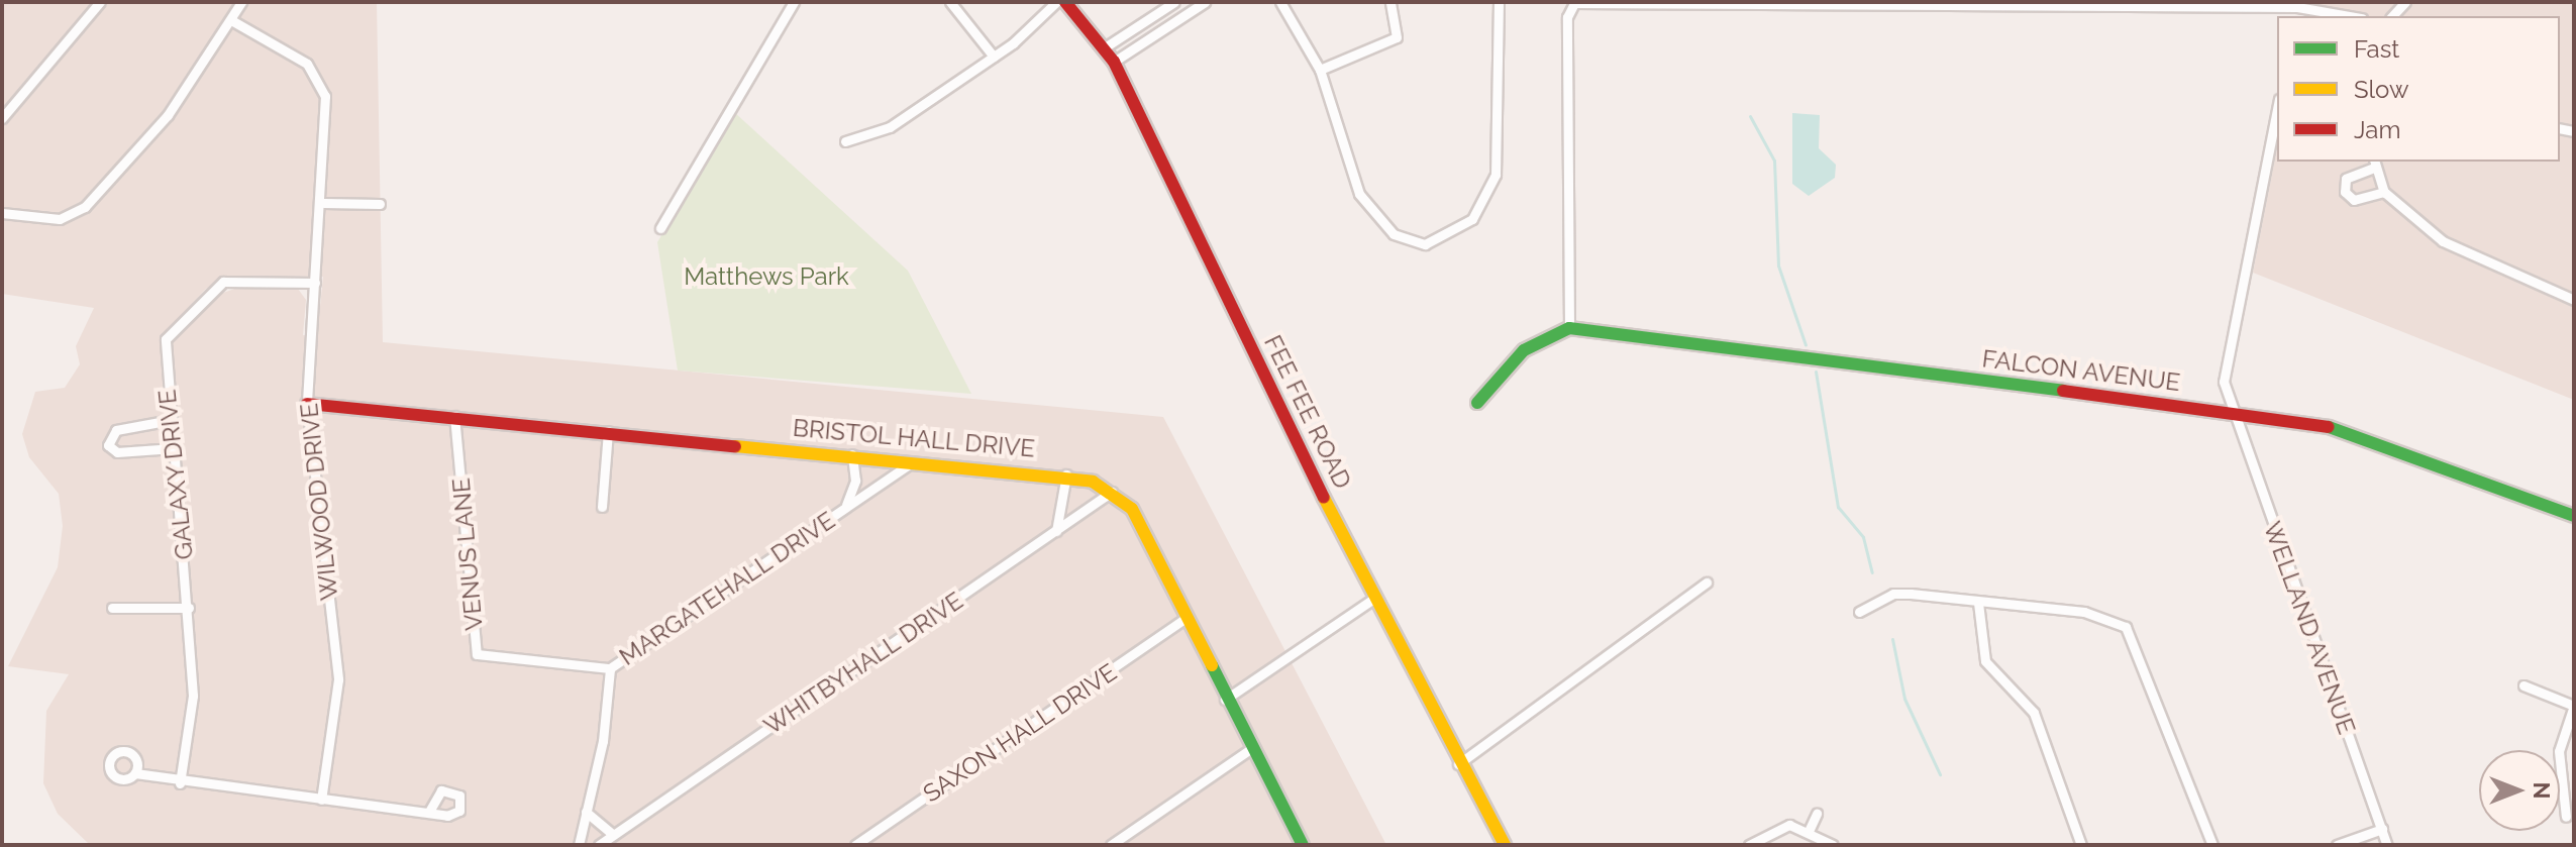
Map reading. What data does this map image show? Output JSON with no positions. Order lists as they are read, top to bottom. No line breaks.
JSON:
{"streets":{"street":["FALCON AVENUE","FEE FEE ROAD","BRISTOL HALL DRIVE","GALAXY DRIVE","WILWOOD DRIVE","VENUS LANE","MARGATEHALL DRIVE","WELLAND AVENUE","WHITBYHALL DRIVE","SAXON HALL DRIVE"]},"crossings":[["FALCON AVENUE","WELLAND AVENUE"],["BRISTOL HALL DRIVE","WILWOOD DRIVE"],["BRISTOL HALL DRIVE","VENUS LANE"],["BRISTOL HALL DRIVE","MARGATEHALL DRIVE"],["BRISTOL HALL DRIVE","WHITBYHALL DRIVE"],["BRISTOL HALL DRIVE","SAXON HALL DRIVE"],["GALAXY DRIVE","WILWOOD DRIVE"],["VENUS LANE","MARGATEHALL DRIVE"]],"parks":["Matthews Park"],"legend":["Fast","Slow","Jam"],"north":"right"}
